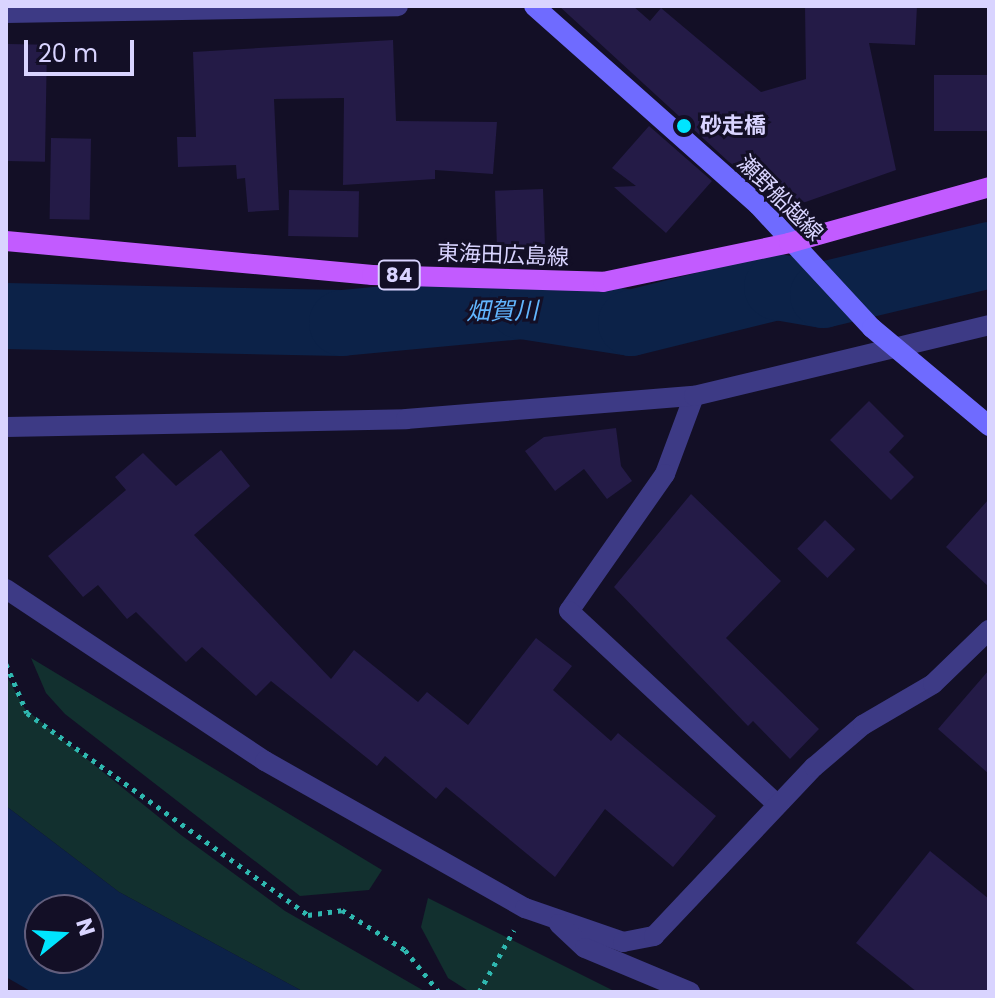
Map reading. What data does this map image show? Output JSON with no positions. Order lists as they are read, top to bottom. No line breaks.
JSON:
{"streets":{"main road":["瀬野船越線","東海田広島線","84"]},"crossings":[["瀬野船越線","東海田広島線"]],"water":["畑賀川"],"places":["砂走橋"],"scale_bar":"20 m","north":"right"}
